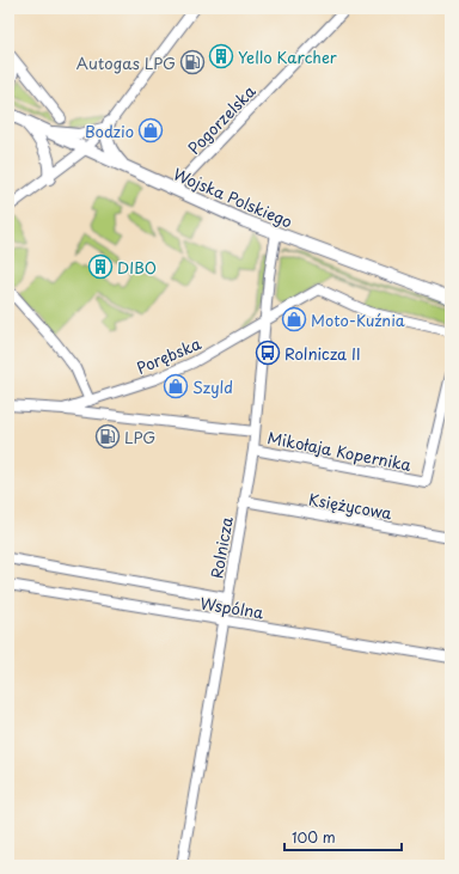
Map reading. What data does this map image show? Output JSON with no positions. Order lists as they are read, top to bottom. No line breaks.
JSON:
{"streets":{"main road":["Wojska Polskiego"],"street":["Pogorzelska","Porębska","Mikołaja Kopernika","Księżycowa","Rolnicza","Wspólna"]},"crossings":[["Pogorzelska","Wojska Polskiego"],["Wojska Polskiego","Rolnicza"],["Porębska","Mikołaja Kopernika"],["Porębska","Rolnicza"],["Mikołaja Kopernika","Rolnicza"],["Księżycowa","Rolnicza"],["Rolnicza","Wspólna"]],"places":{"building":["Yello Karcher","DIBO"],"fuel station":["Autogas LPG","LPG"],"shop":["Bodzio","Moto-Kuźnia","Szyld"],"bus stop":["Rolnicza II"]},"scale_bar":"100 m"}
